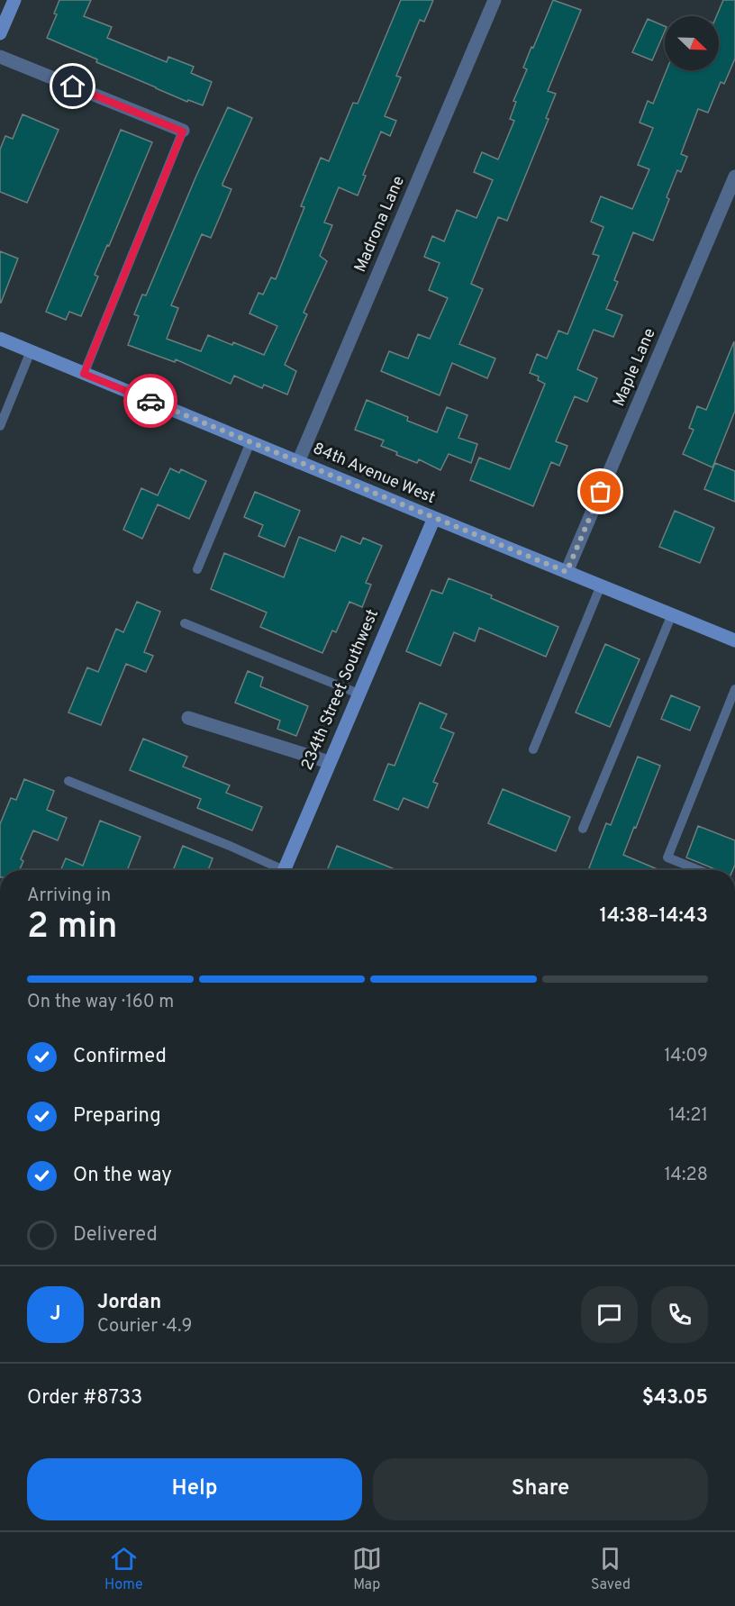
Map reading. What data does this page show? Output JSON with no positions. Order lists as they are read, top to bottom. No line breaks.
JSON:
{"streets":{"street":["Madrona Lane","Maple Lane","84th Avenue West","234th Street Southwest"]},"crossings":[["Madrona Lane","84th Avenue West"],["Maple Lane","84th Avenue West"],["84th Avenue West","234th Street Southwest"]],"north":"bottom right","page":{"heading":["2 min","Arriving in","14:38–14:43"],"panel":["Jordan","Courier · 4.9","Order #8733","$43.05"],"bar":"On the way · 160 m","list":[["Confirmed","14:09"],["Preparing","14:21"],["On the way","14:28"],"Delivered"],"round":"J","buttons":["Help","Share"],"tabs":["Home","Map","Saved"]}}
